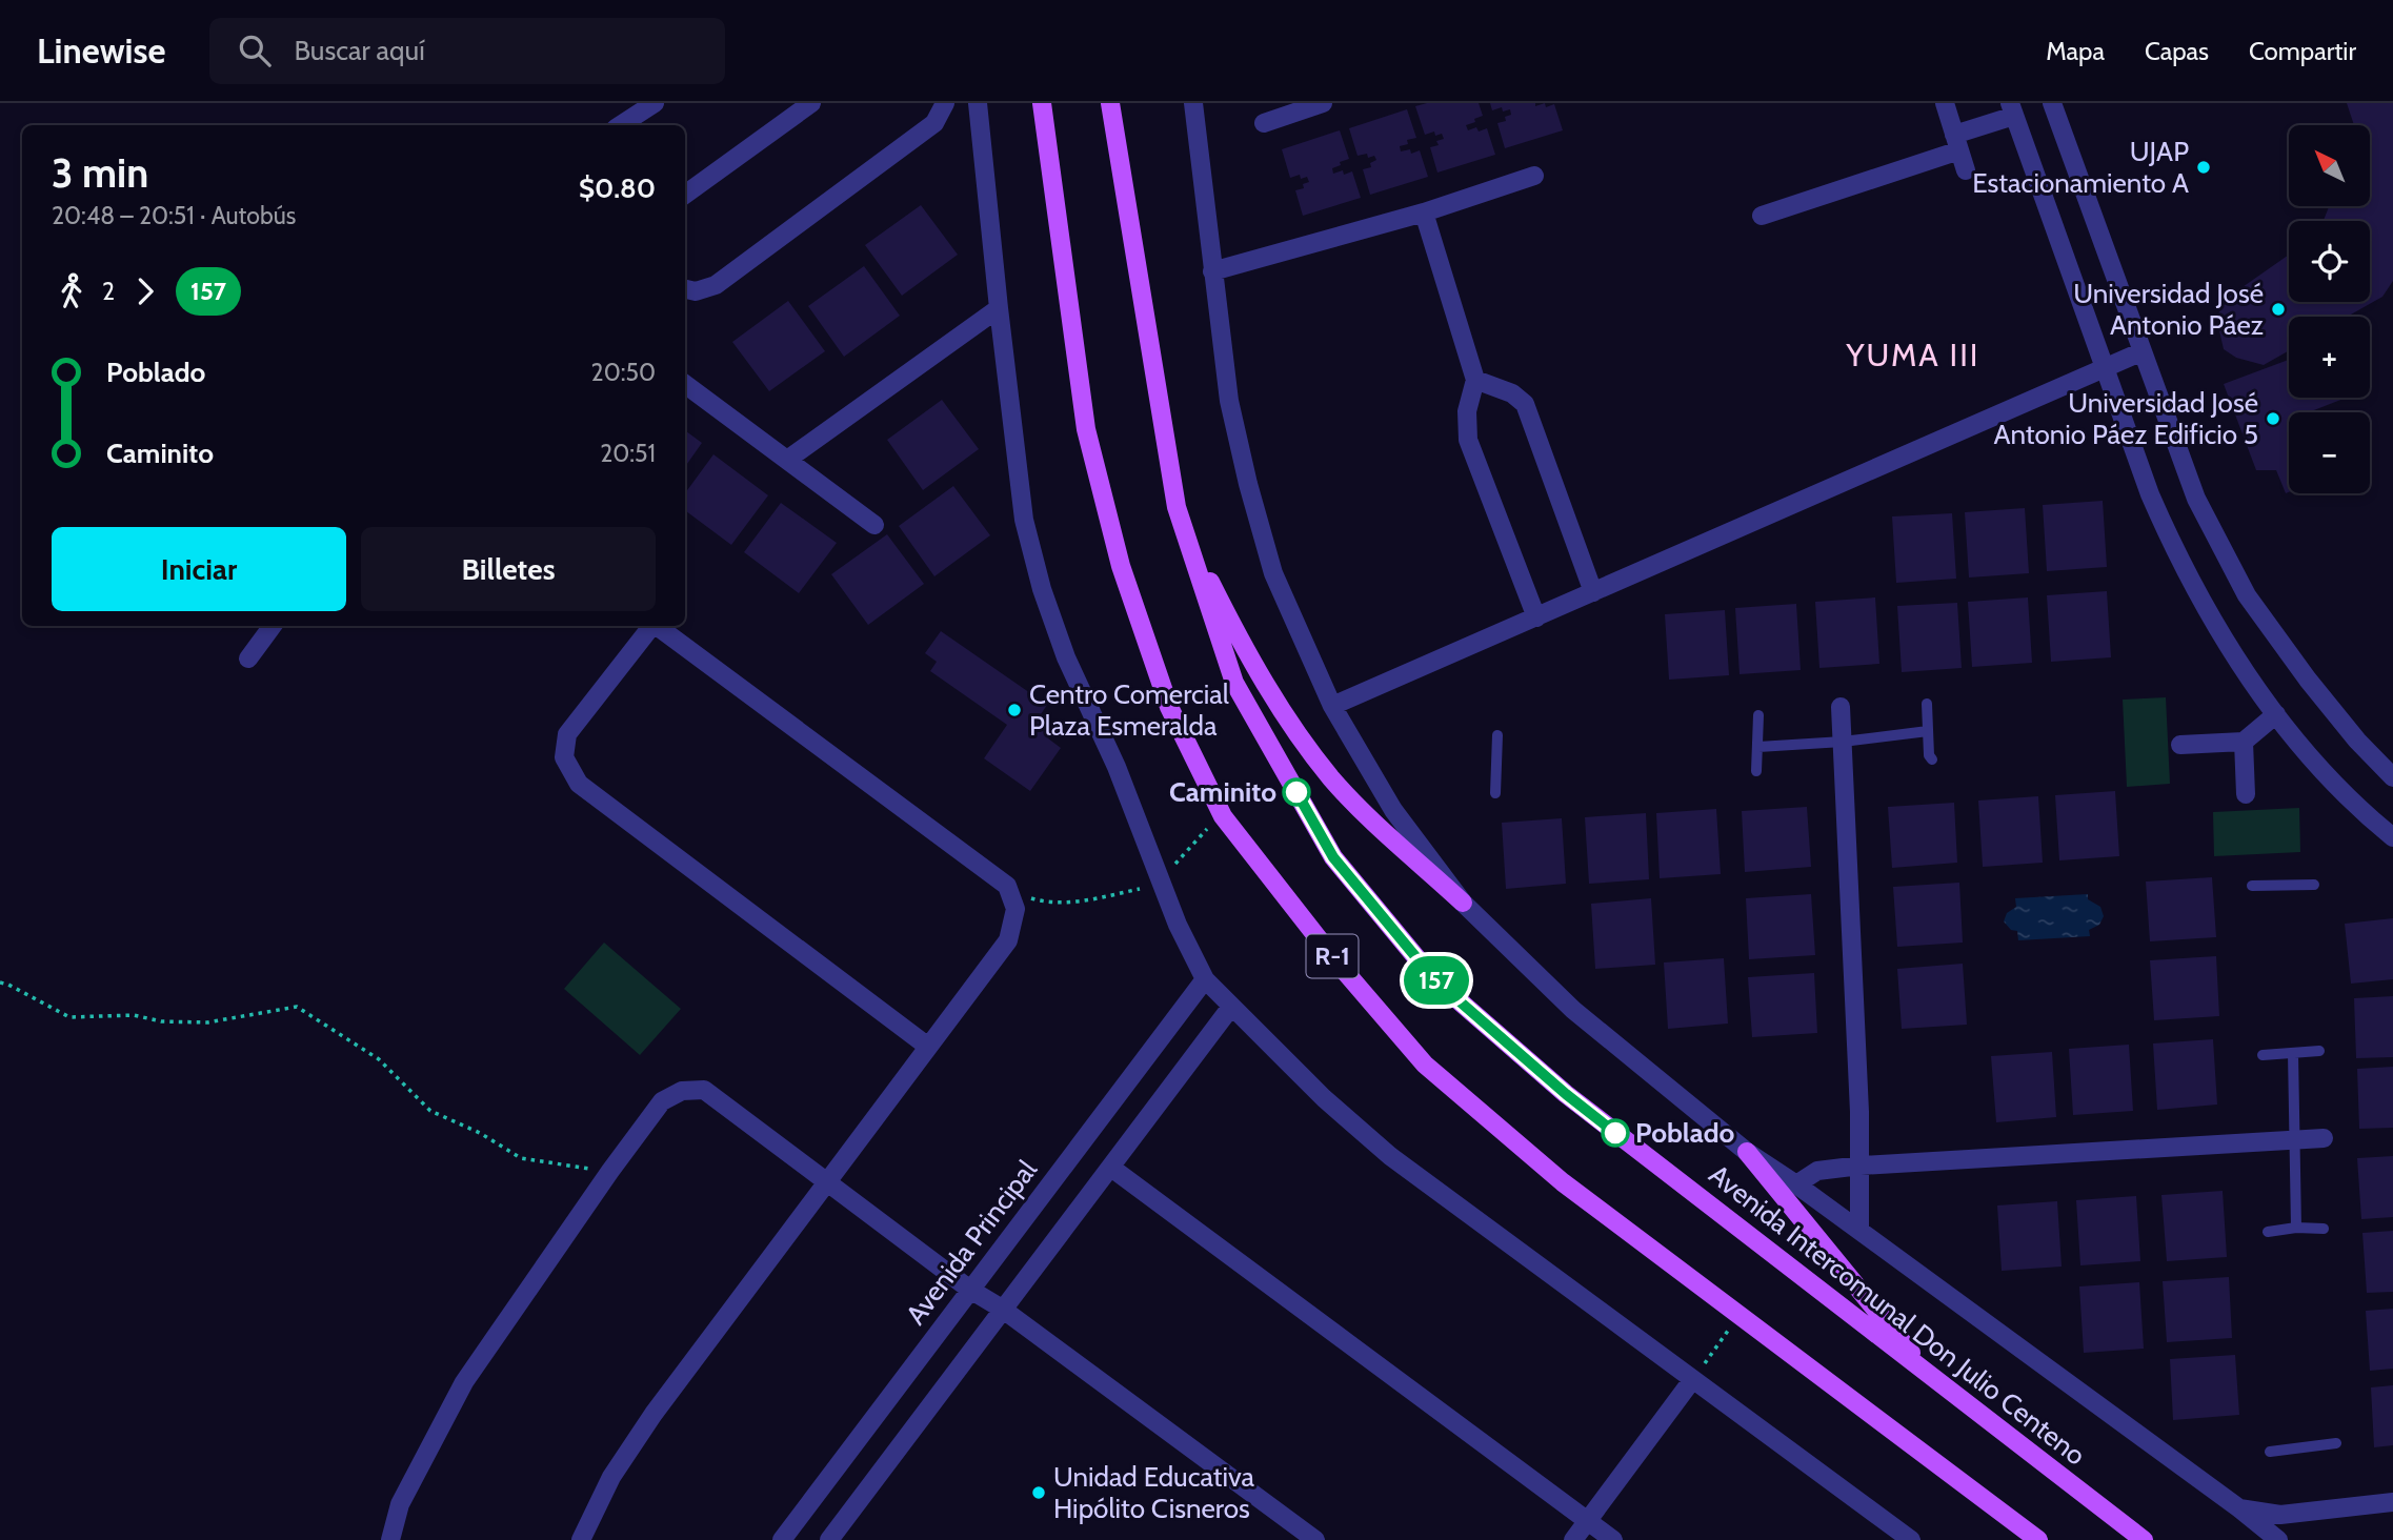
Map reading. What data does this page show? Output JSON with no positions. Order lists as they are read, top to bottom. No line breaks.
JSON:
{"streets":{"main road":["R-1","Avenida Intercomunal Don Julio Centeno"],"street":["Avenida Principal"]},"districts":["YUMA III"],"places":["UJAP Estacionamiento A","Universidad José Antonio Páez","Universidad José Antonio Páez Edificio 5","Centro Comercial Plaza Esmeralda","Caminito","Poblado","Unidad Educativa Hipólito Cisneros"],"lines":["bus line 157"],"north":"top left","page":{"header":"Linewise","search":"Buscar aquí","nav":["Mapa","Capas","Compartir"],"on_map":"157","map_buttons":["+","−"],"heading":["3 min","20:48 – 20:51 · Autobús","$0.80"],"legs":["2","157"],"list":[{"name":"Poblado","value":"20:50"},{"name":"Caminito","value":"20:51"}],"buttons":["Iniciar","Billetes"]}}
